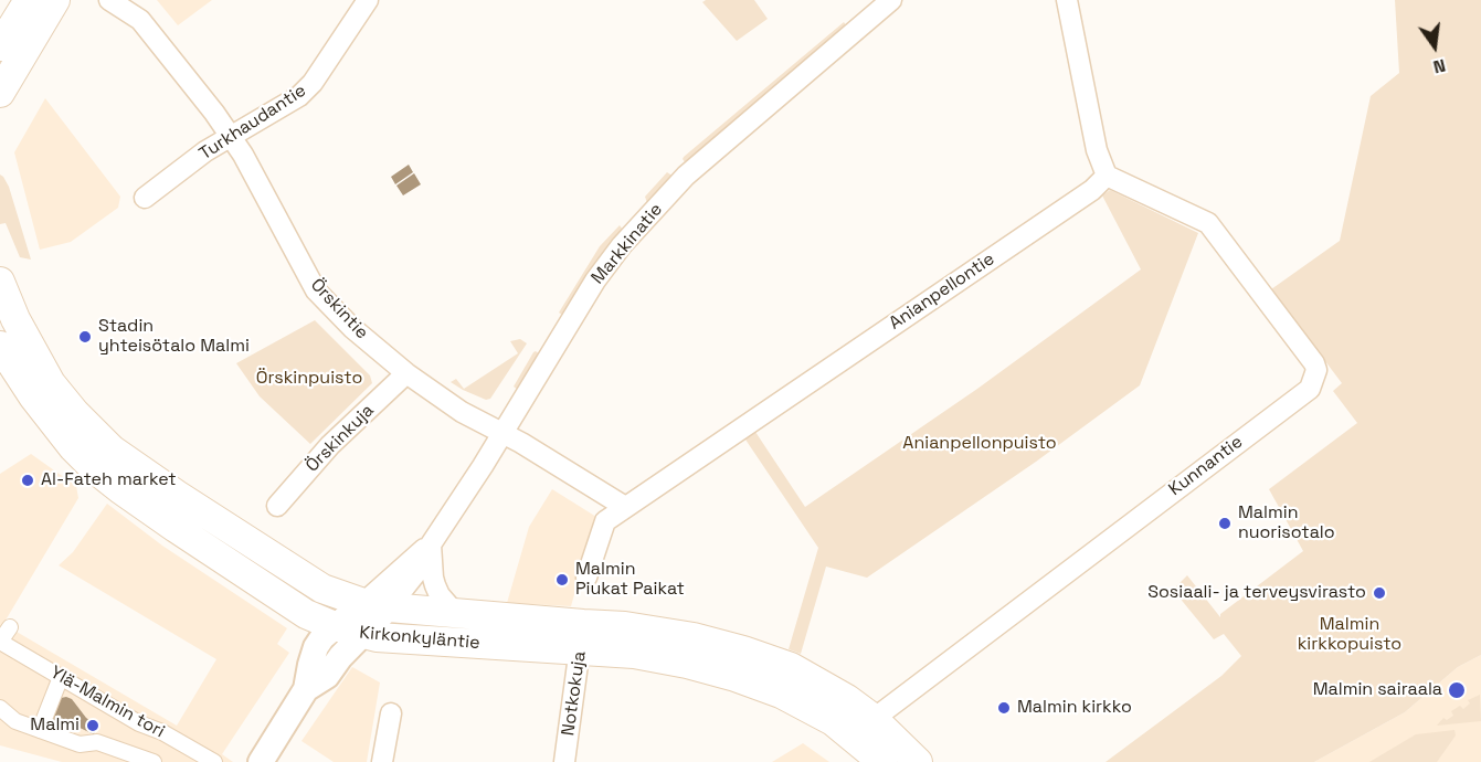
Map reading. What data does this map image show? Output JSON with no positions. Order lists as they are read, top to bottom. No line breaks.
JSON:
{"streets":{"main road":["Kirkonkyläntie"],"street":["Turkhaudantie","Markkinatie","Anianpellontie","Örskintie","Örskinkuja","Kunnantie","Notkokuja","Ylä-Malmin tori"]},"crossings":[["Turkhaudantie","Örskintie"],["Markkinatie","Örskintie"],["Markkinatie","Kirkonkyläntie"],["Anianpellontie","Örskintie"],["Anianpellontie","Kunnantie"],["Örskintie","Örskinkuja"],["Kunnantie","Kirkonkyläntie"],["Kirkonkyläntie","Notkokuja"]],"parks":["Örskinpuisto","Anianpellonpuisto","Malmin kirkkopuisto"],"places":["Stadin yhteisötalo Malmi","Al-Fateh market","Malmin nuorisotalo","Malmin Piukat Paikat","Sosiaali- ja terveysvirasto","Malmin sairaala","Malmin kirkko","Malmi"],"north":"bottom"}
